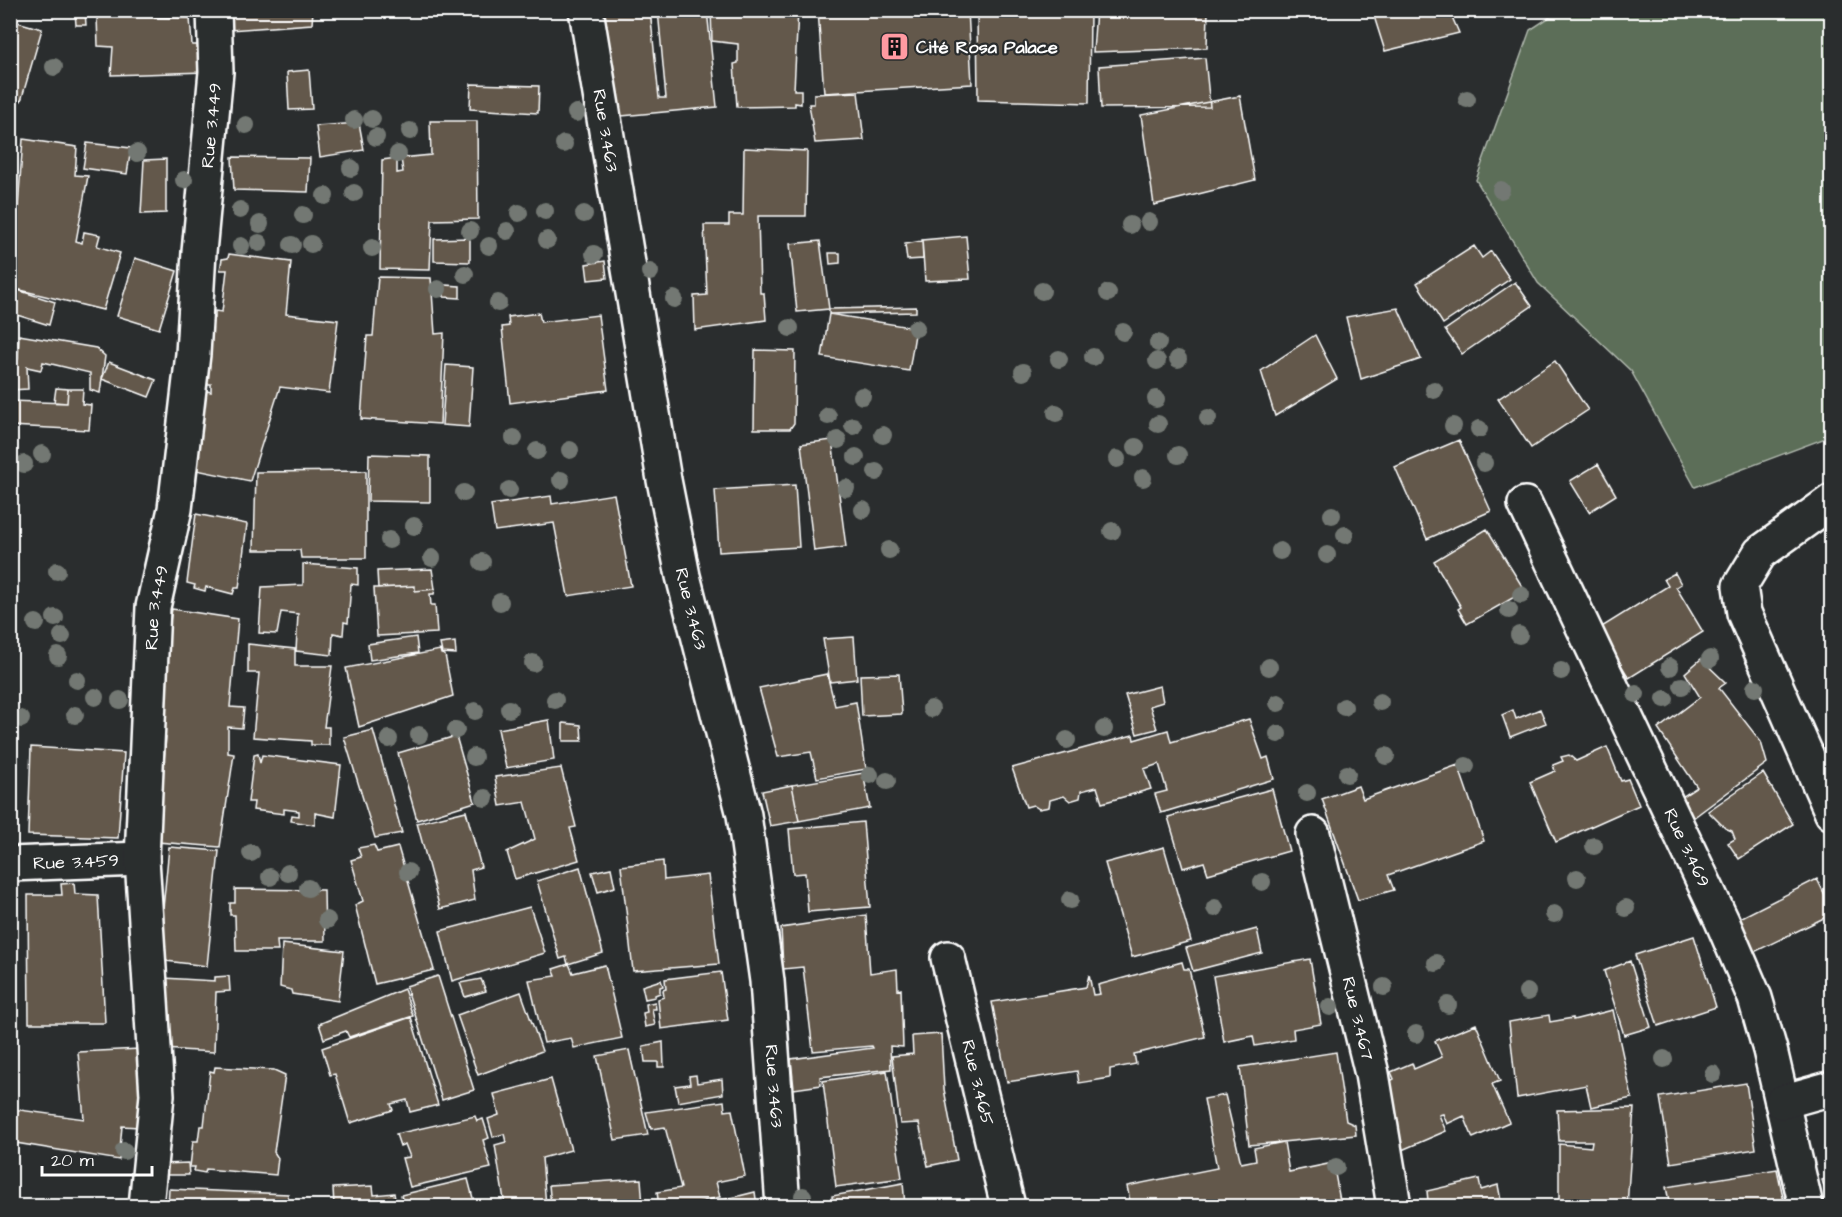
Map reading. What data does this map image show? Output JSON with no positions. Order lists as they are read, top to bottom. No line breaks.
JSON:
{"streets":{"street":["Rue 3.449","Rue 3.463","Rue 3.469","Rue 3.459","Rue 3.467","Rue 3.465"]},"crossings":[["Rue 3.449","Rue 3.459"]],"places":{"building":["Cité Rosa Palace"]},"scale_bar":"20 m"}
